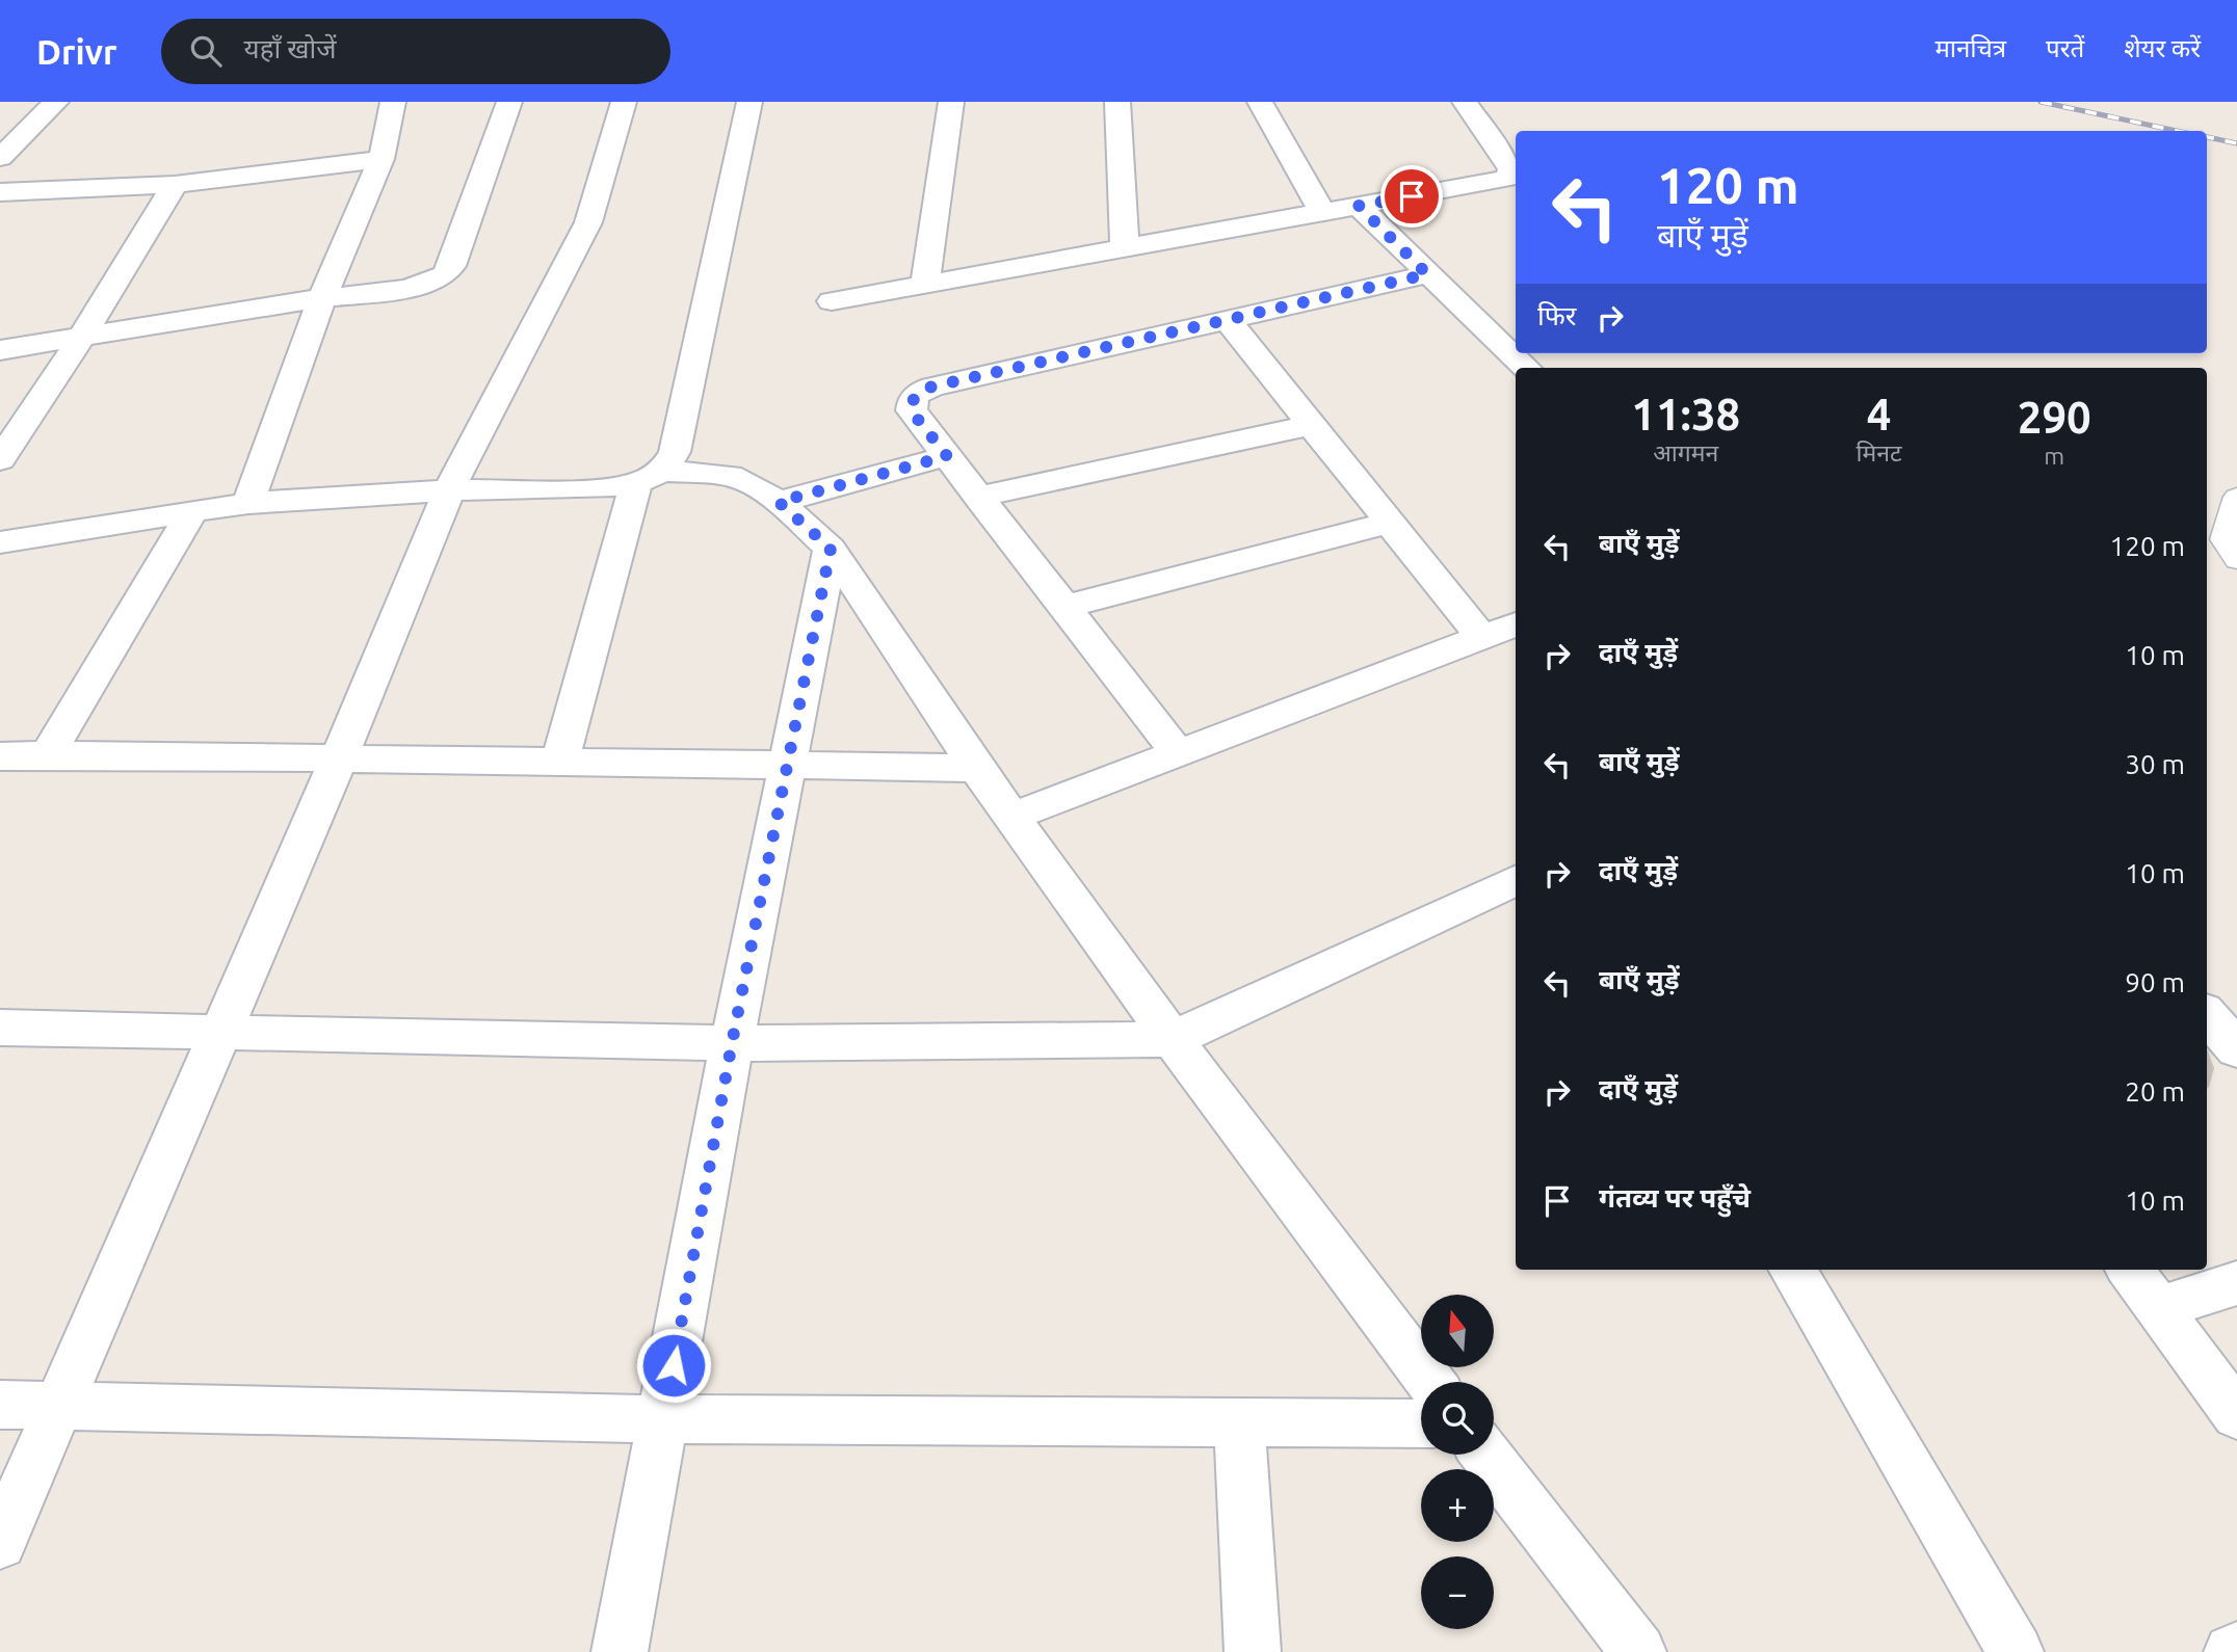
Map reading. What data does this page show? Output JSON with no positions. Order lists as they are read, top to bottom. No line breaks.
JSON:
{"north":"top","page":{"header":"Drivr","search":"यहाँ खोजें","nav":["मानचित्र","परतें","शेयर करें"],"turn":["120 m","बाएँ मुड़ें"],"then":"फिर","eta":["11:38","आगमन","4","मिनट","290","m"],"list":[{"name":"बाएँ मुड़ें","value":"120 m"},{"name":"दाएँ मुड़ें","value":"10 m"},{"name":"बाएँ मुड़ें","value":"30 m"},{"name":"दाएँ मुड़ें","value":"10 m"},{"name":"बाएँ मुड़ें","value":"90 m"},{"name":"दाएँ मुड़ें","value":"20 m"},{"name":"गंतव्य पर पहुँचे","value":"10 m"}],"map_buttons":["+","−"]}}
